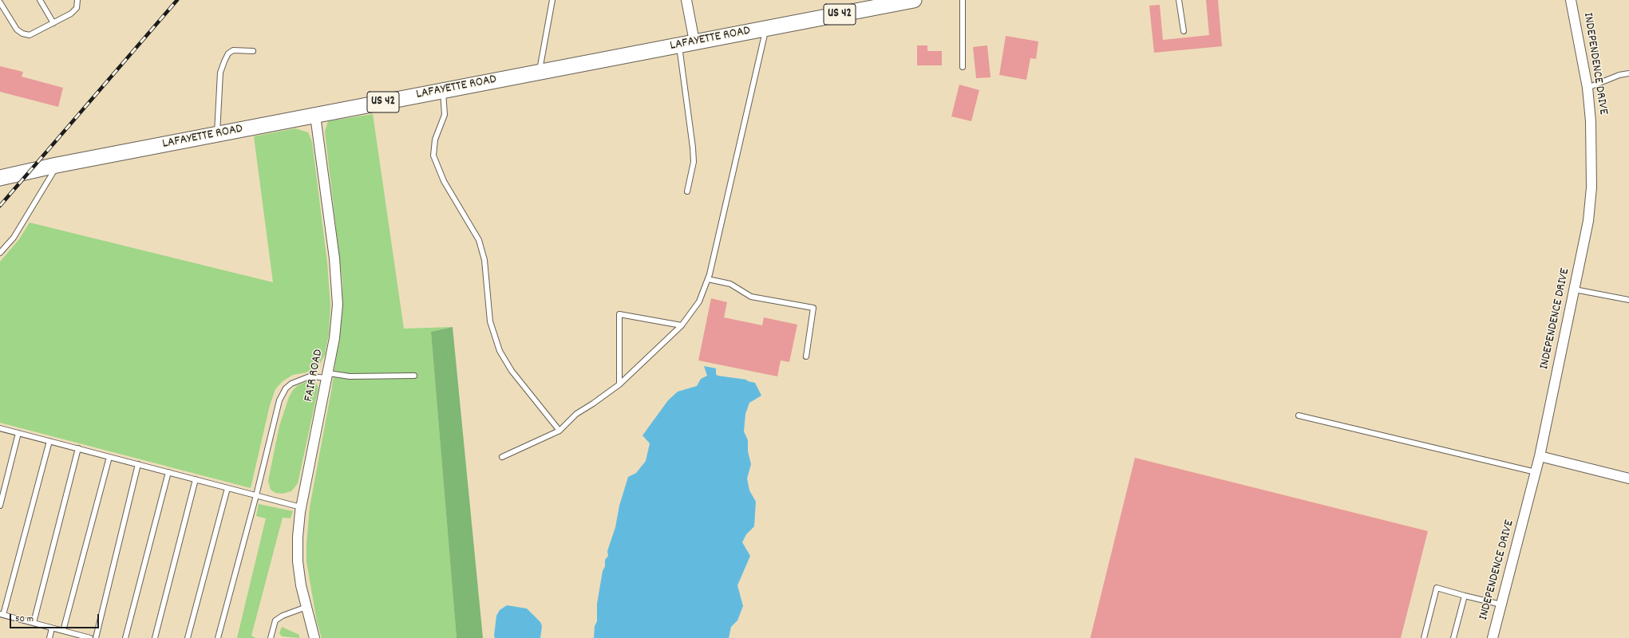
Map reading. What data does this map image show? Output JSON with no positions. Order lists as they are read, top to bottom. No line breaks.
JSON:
{"streets":{"main road":["US 42","LAFAYETTE ROAD"],"street":["INDEPENDENCE DRIVE","FAIR ROAD"]},"crossings":[["LAFAYETTE ROAD","FAIR ROAD"]],"scale_bar":"50 m"}
